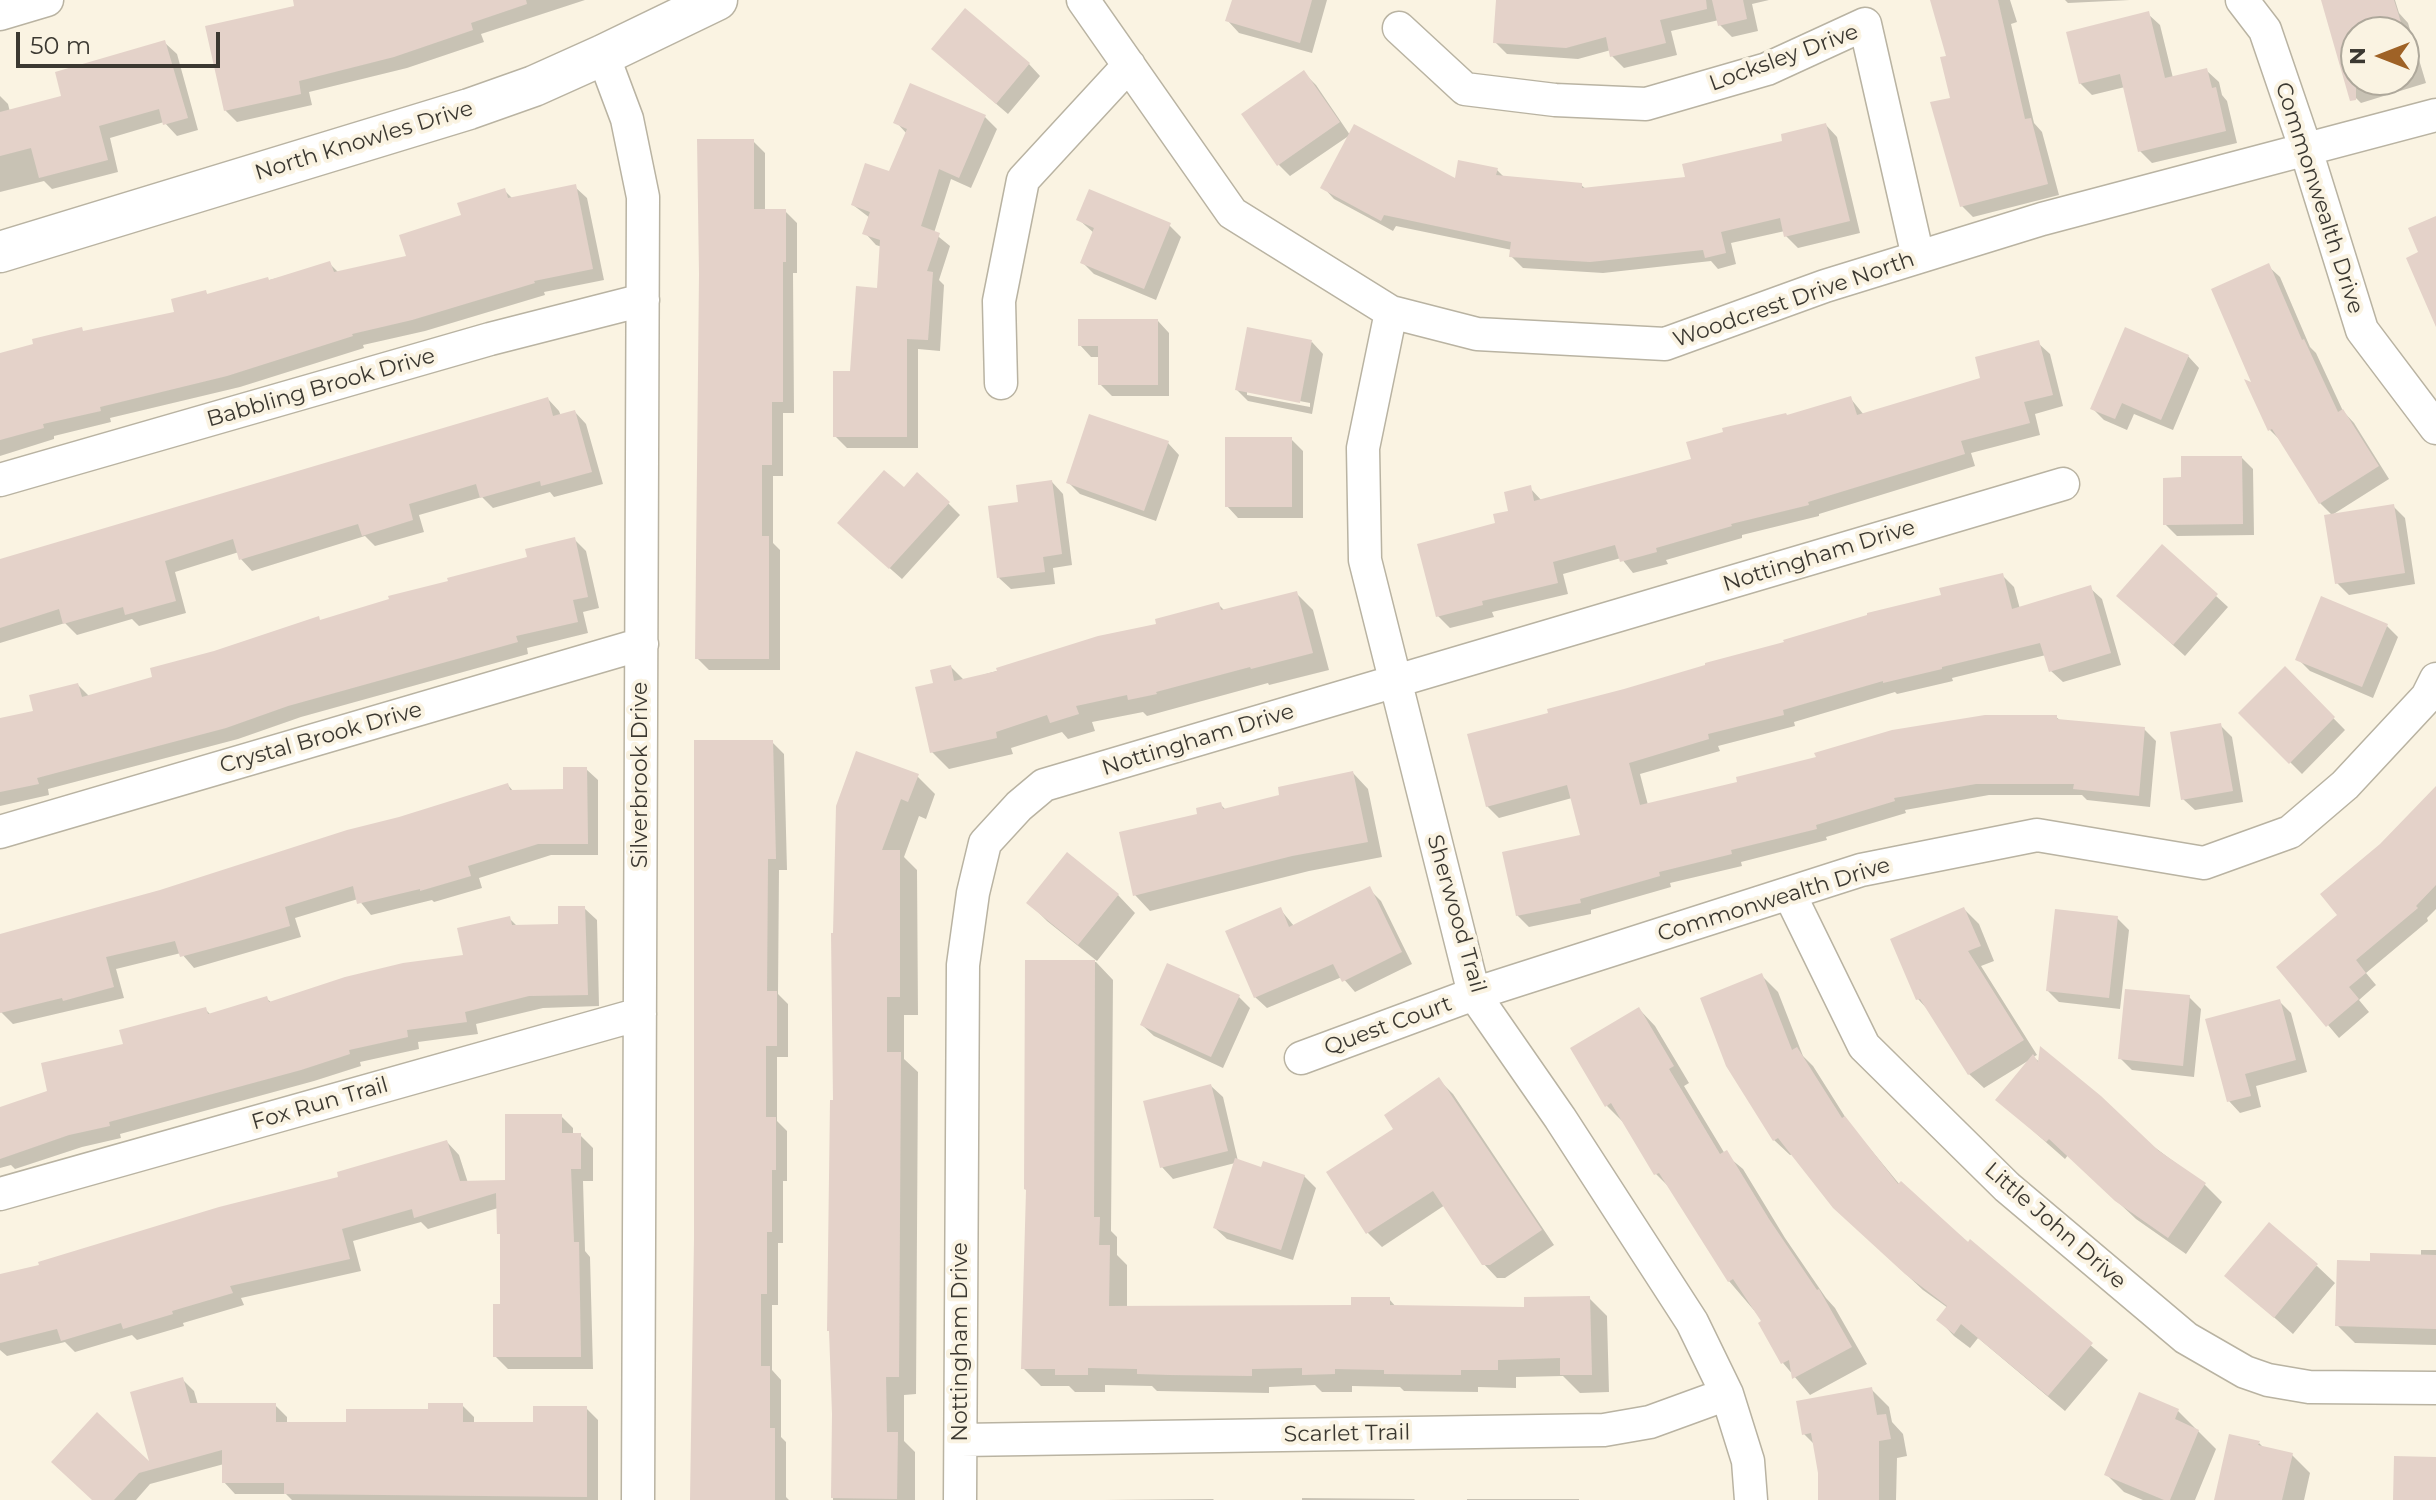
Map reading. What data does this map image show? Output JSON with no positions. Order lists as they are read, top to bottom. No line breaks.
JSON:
{"streets":{"street":["Locksley Drive","North Knowles Drive","Commonwealth Drive","Woodcrest Drive North","Babbling Brook Drive","Nottingham Drive","Crystal Brook Drive","Silverbrook Drive","Sherwood Trail","Quest Court","Fox Run Trail","Little John Drive","Scarlet Trail"]},"crossings":[["Locksley Drive","Woodcrest Drive North"],["North Knowles Drive","Silverbrook Drive"],["Commonwealth Drive","Woodcrest Drive North"],["Commonwealth Drive","Sherwood Trail"],["Commonwealth Drive","Quest Court"],["Commonwealth Drive","Little John Drive"],["Woodcrest Drive North","Sherwood Trail"],["Babbling Brook Drive","Silverbrook Drive"],["Nottingham Drive","Sherwood Trail"],["Nottingham Drive","Scarlet Trail"],["Crystal Brook Drive","Silverbrook Drive"],["Silverbrook Drive","Fox Run Trail"],["Sherwood Trail","Quest Court"],["Sherwood Trail","Scarlet Trail"]],"scale_bar":"50 m","north":"left"}
